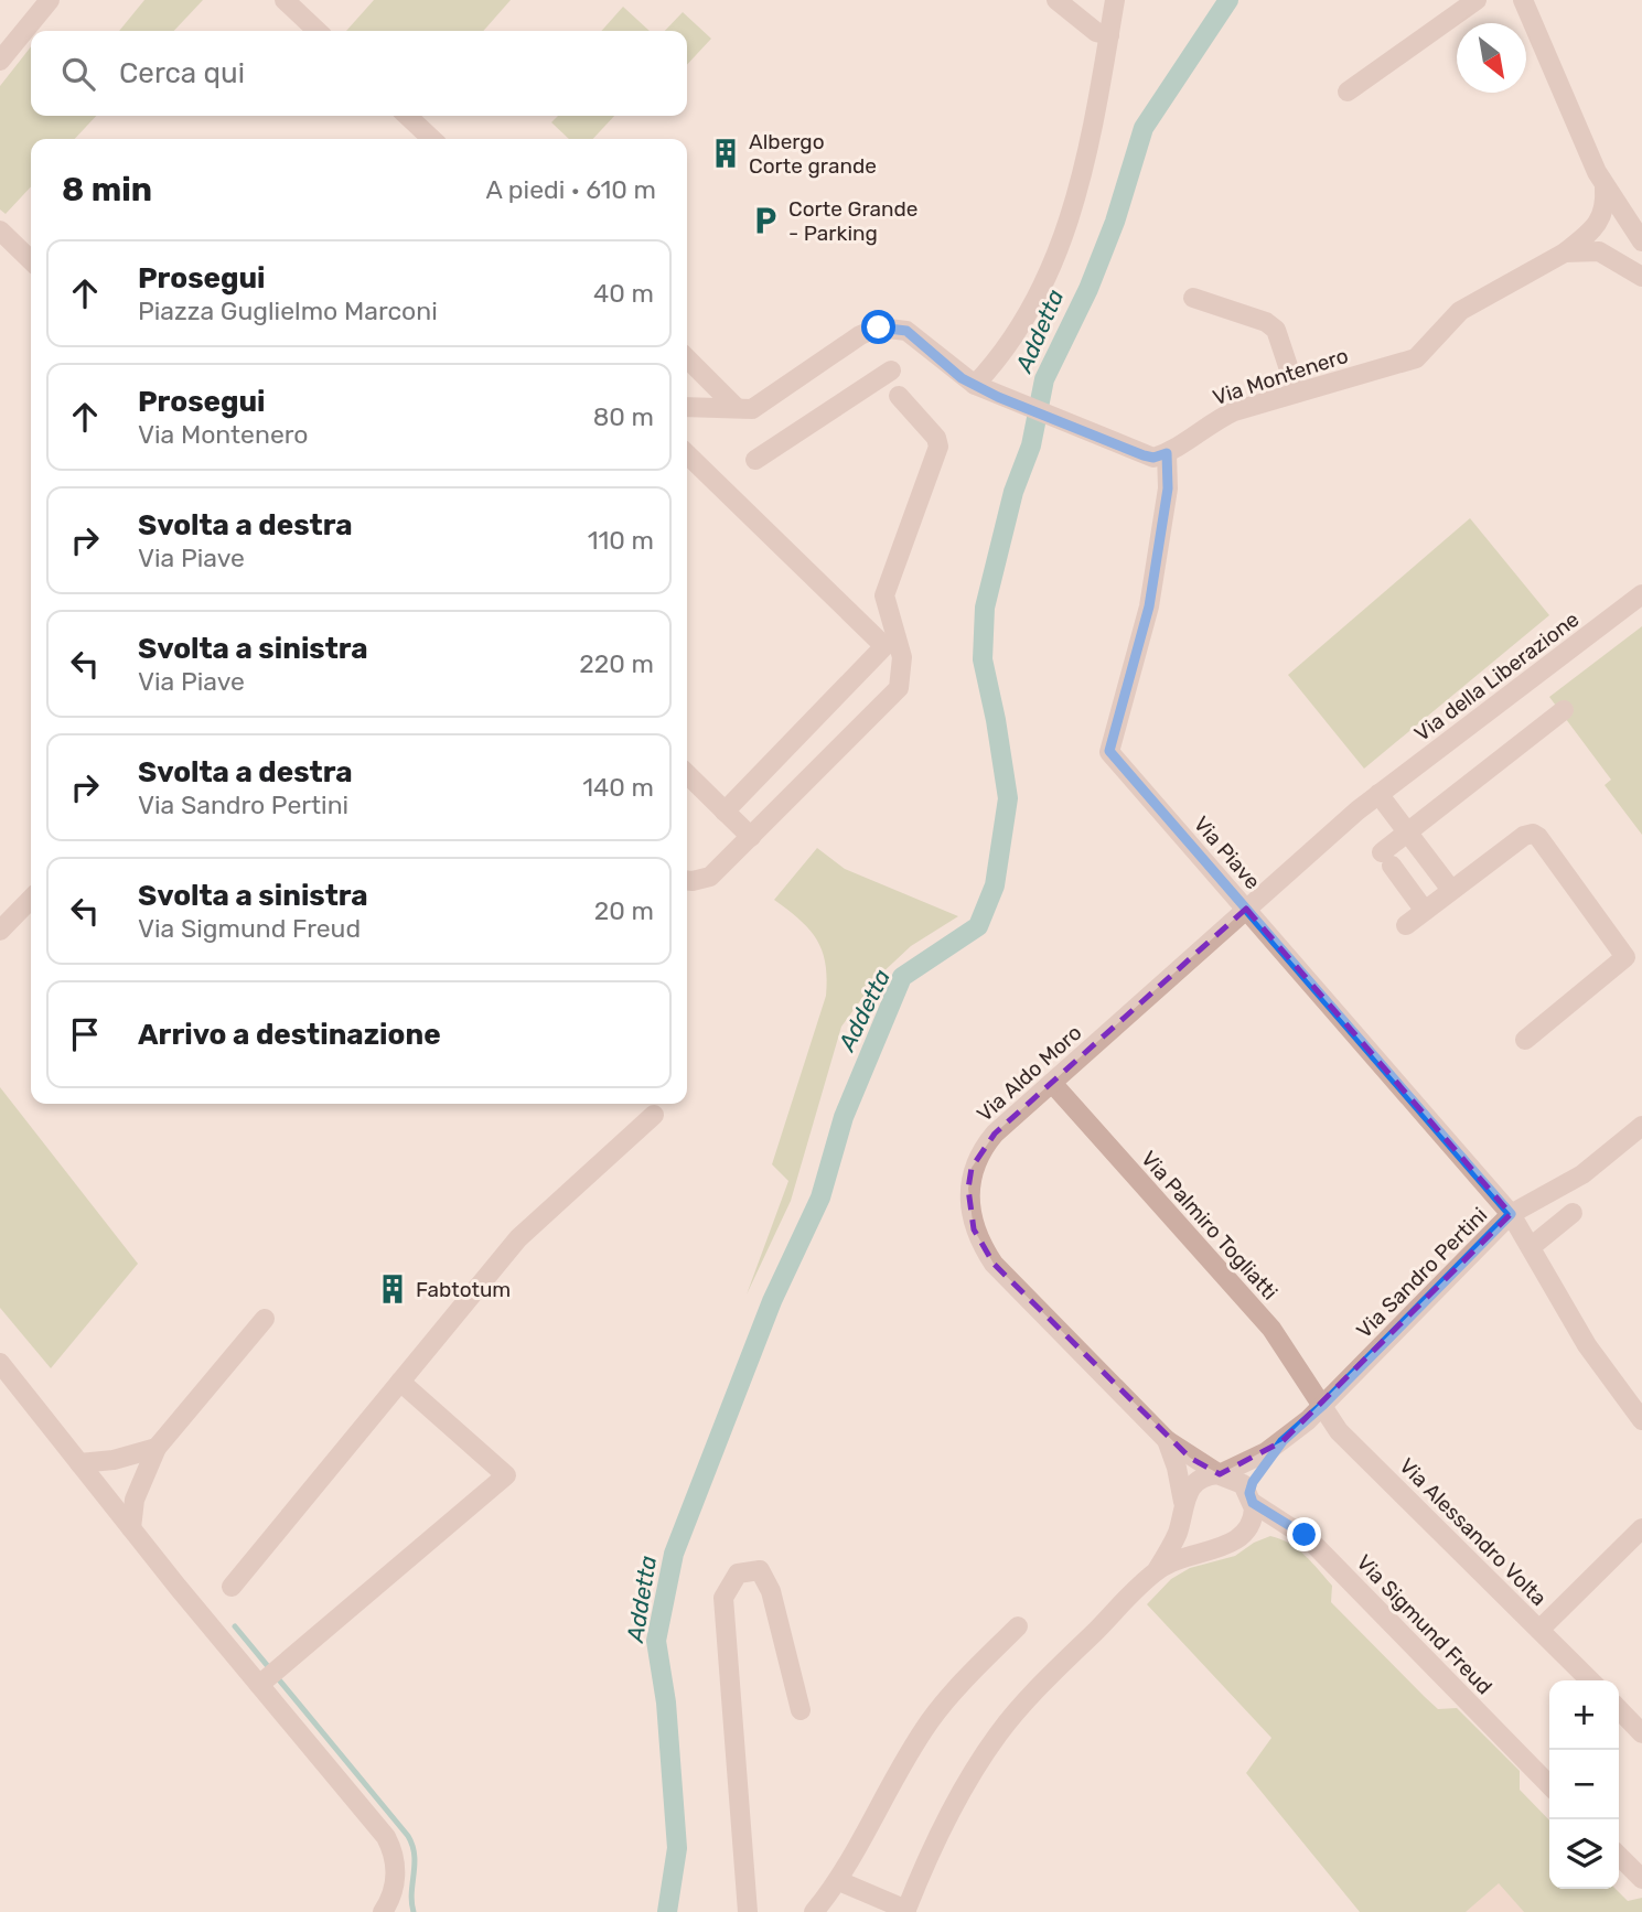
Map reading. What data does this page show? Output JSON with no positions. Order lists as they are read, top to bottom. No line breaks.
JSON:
{"streets":{"street":["Via Montenero","Via della Liberazione","Via Piave","Via Aldo Moro","Via Palmiro Togliatti","Via Sandro Pertini","Via Alessandro Volta","Via Sigmund Freud"]},"crossings":[["Via Montenero","Via Piave"],["Via della Liberazione","Via Piave"],["Via della Liberazione","Via Aldo Moro"],["Via Piave","Via Aldo Moro"],["Via Piave","Via Sandro Pertini"],["Via Aldo Moro","Via Palmiro Togliatti"],["Via Aldo Moro","Via Sandro Pertini"],["Via Aldo Moro","Via Sigmund Freud"],["Via Palmiro Togliatti","Via Sandro Pertini"],["Via Palmiro Togliatti","Via Alessandro Volta"],["Via Sandro Pertini","Via Alessandro Volta"],["Via Sandro Pertini","Via Sigmund Freud"]],"water":["Addetta"],"places":{"building":["Albergo Corte grande","Fabtotum"],"parking":["Corte Grande - Parking"]},"north":"bottom right","page":{"search":"Cerca qui","heading":["8 min","A piedi · 610 m"],"list":[["Prosegui","Piazza Guglielmo Marconi","40 m"],["Prosegui","Via Montenero","80 m"],["Svolta a destra","Via Piave","110 m"],["Svolta a sinistra","Via Piave","220 m"],["Svolta a destra","Via Sandro Pertini","140 m"],["Svolta a sinistra","Via Sigmund Freud","20 m"],"Arrivo a destinazione"],"map_buttons":["+","−"]}}
